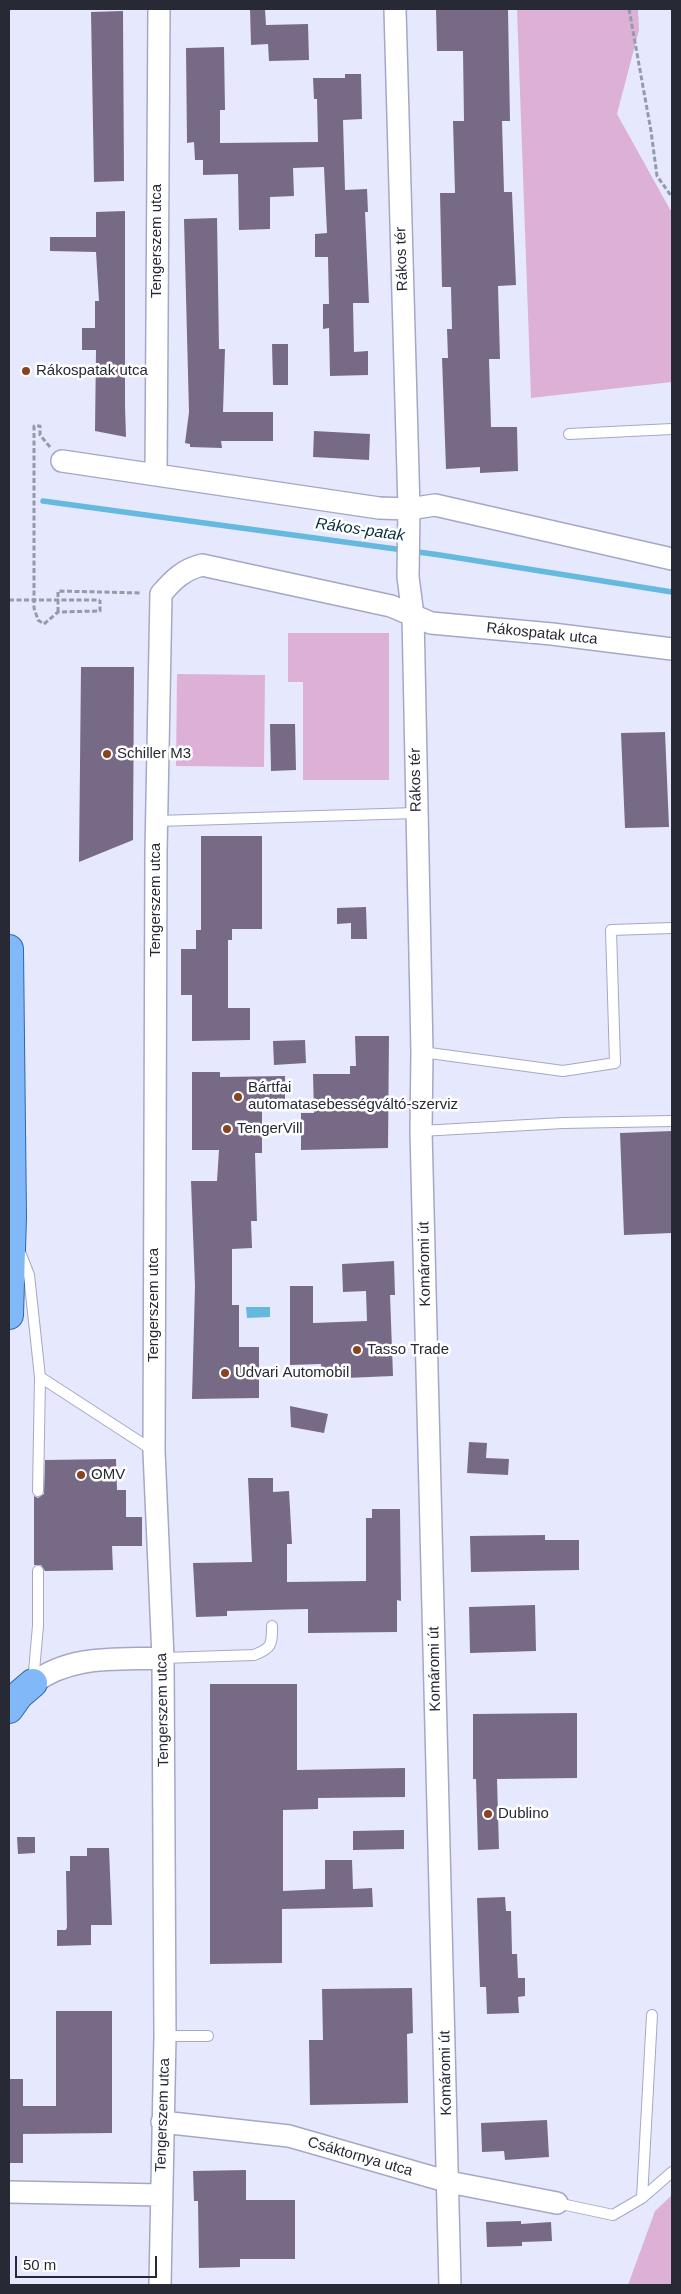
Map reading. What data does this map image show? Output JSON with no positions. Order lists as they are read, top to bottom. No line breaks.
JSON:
{"streets":{"street":["Tengerszem utca","Rákos tér","Rákospatak utca","Komáromi út","Csáktornya utca"]},"crossings":[["Tengerszem utca","Csáktornya utca"],["Rákos tér","Rákospatak utca"],["Rákos tér","Komáromi út"],["Komáromi út","Csáktornya utca"]],"water":["Rákos-patak"],"places":["Rákospatak utca","Schiller M3","Bártfai automatasebességváltó-szerviz","TengerVill","Tasso Trade","Udvari Automobil","OMV","Dublino"],"scale_bar":"50 m"}
